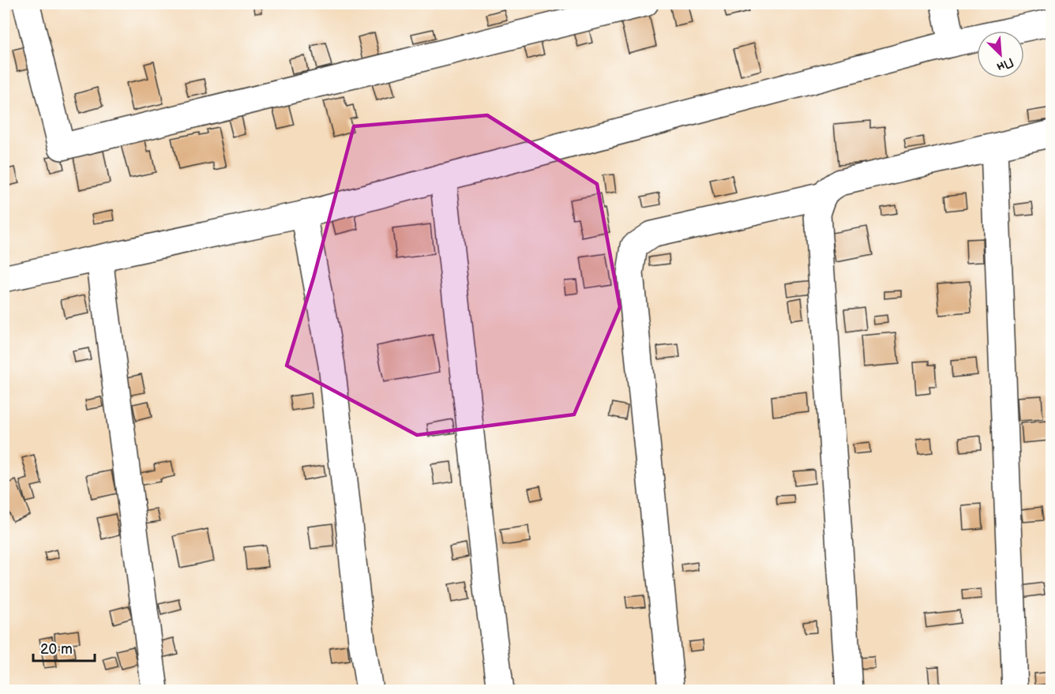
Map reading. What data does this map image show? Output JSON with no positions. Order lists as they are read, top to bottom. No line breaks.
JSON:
{"scale_bar":"20 m","north":"bottom right"}
